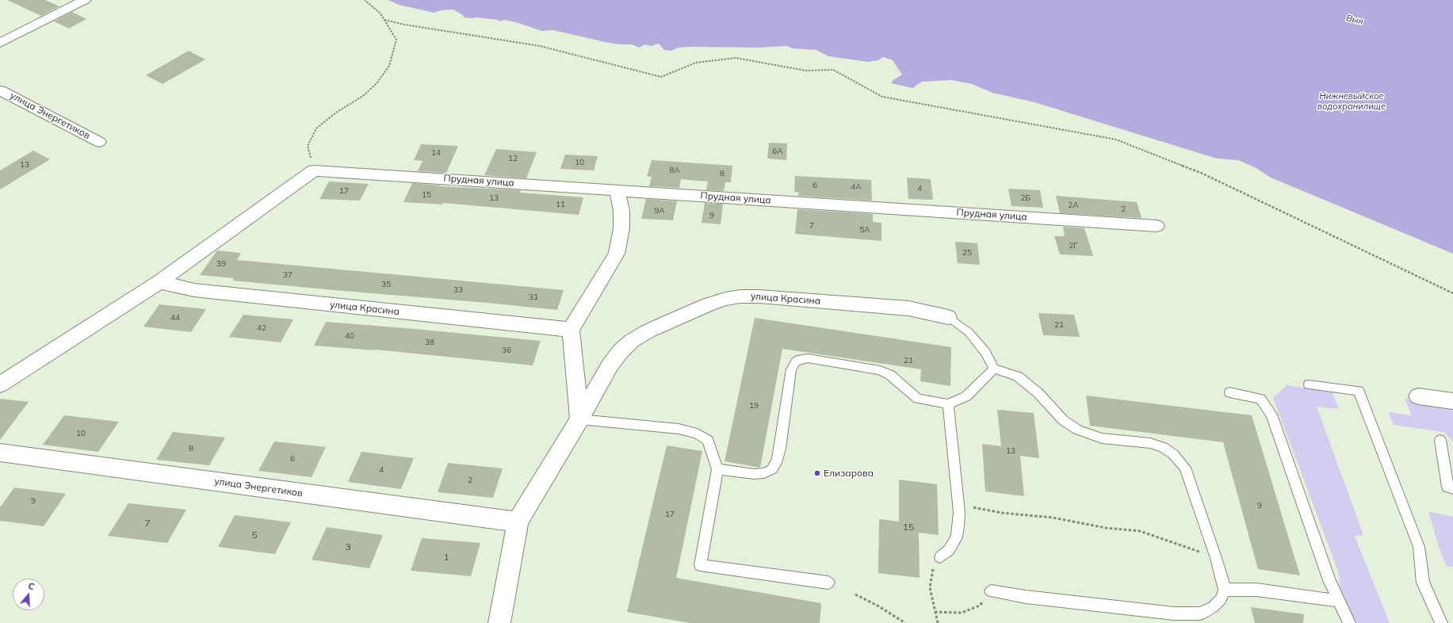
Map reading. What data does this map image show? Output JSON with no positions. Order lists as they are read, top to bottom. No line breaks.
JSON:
{"streets":{"street":["улица Энергетиков","Прудная улица","улица Красина"]},"crossings":[["улица Энергетиков","улица Красина"]],"water":["Выя","Нижневыйское водохранилище"],"places":["Елизарова"],"house_numbers":["6А","14","12","10","13","8А","8","6","4А","4","17","15","13","2Б","11","2А","2","9А","9","7","5А","2Г","25","39","37","35","33","31","44","21","42","40","38","36","21","19","10","8","13","6","4","2","9","9","17","7","15","5","3","1"],"north":"top"}
